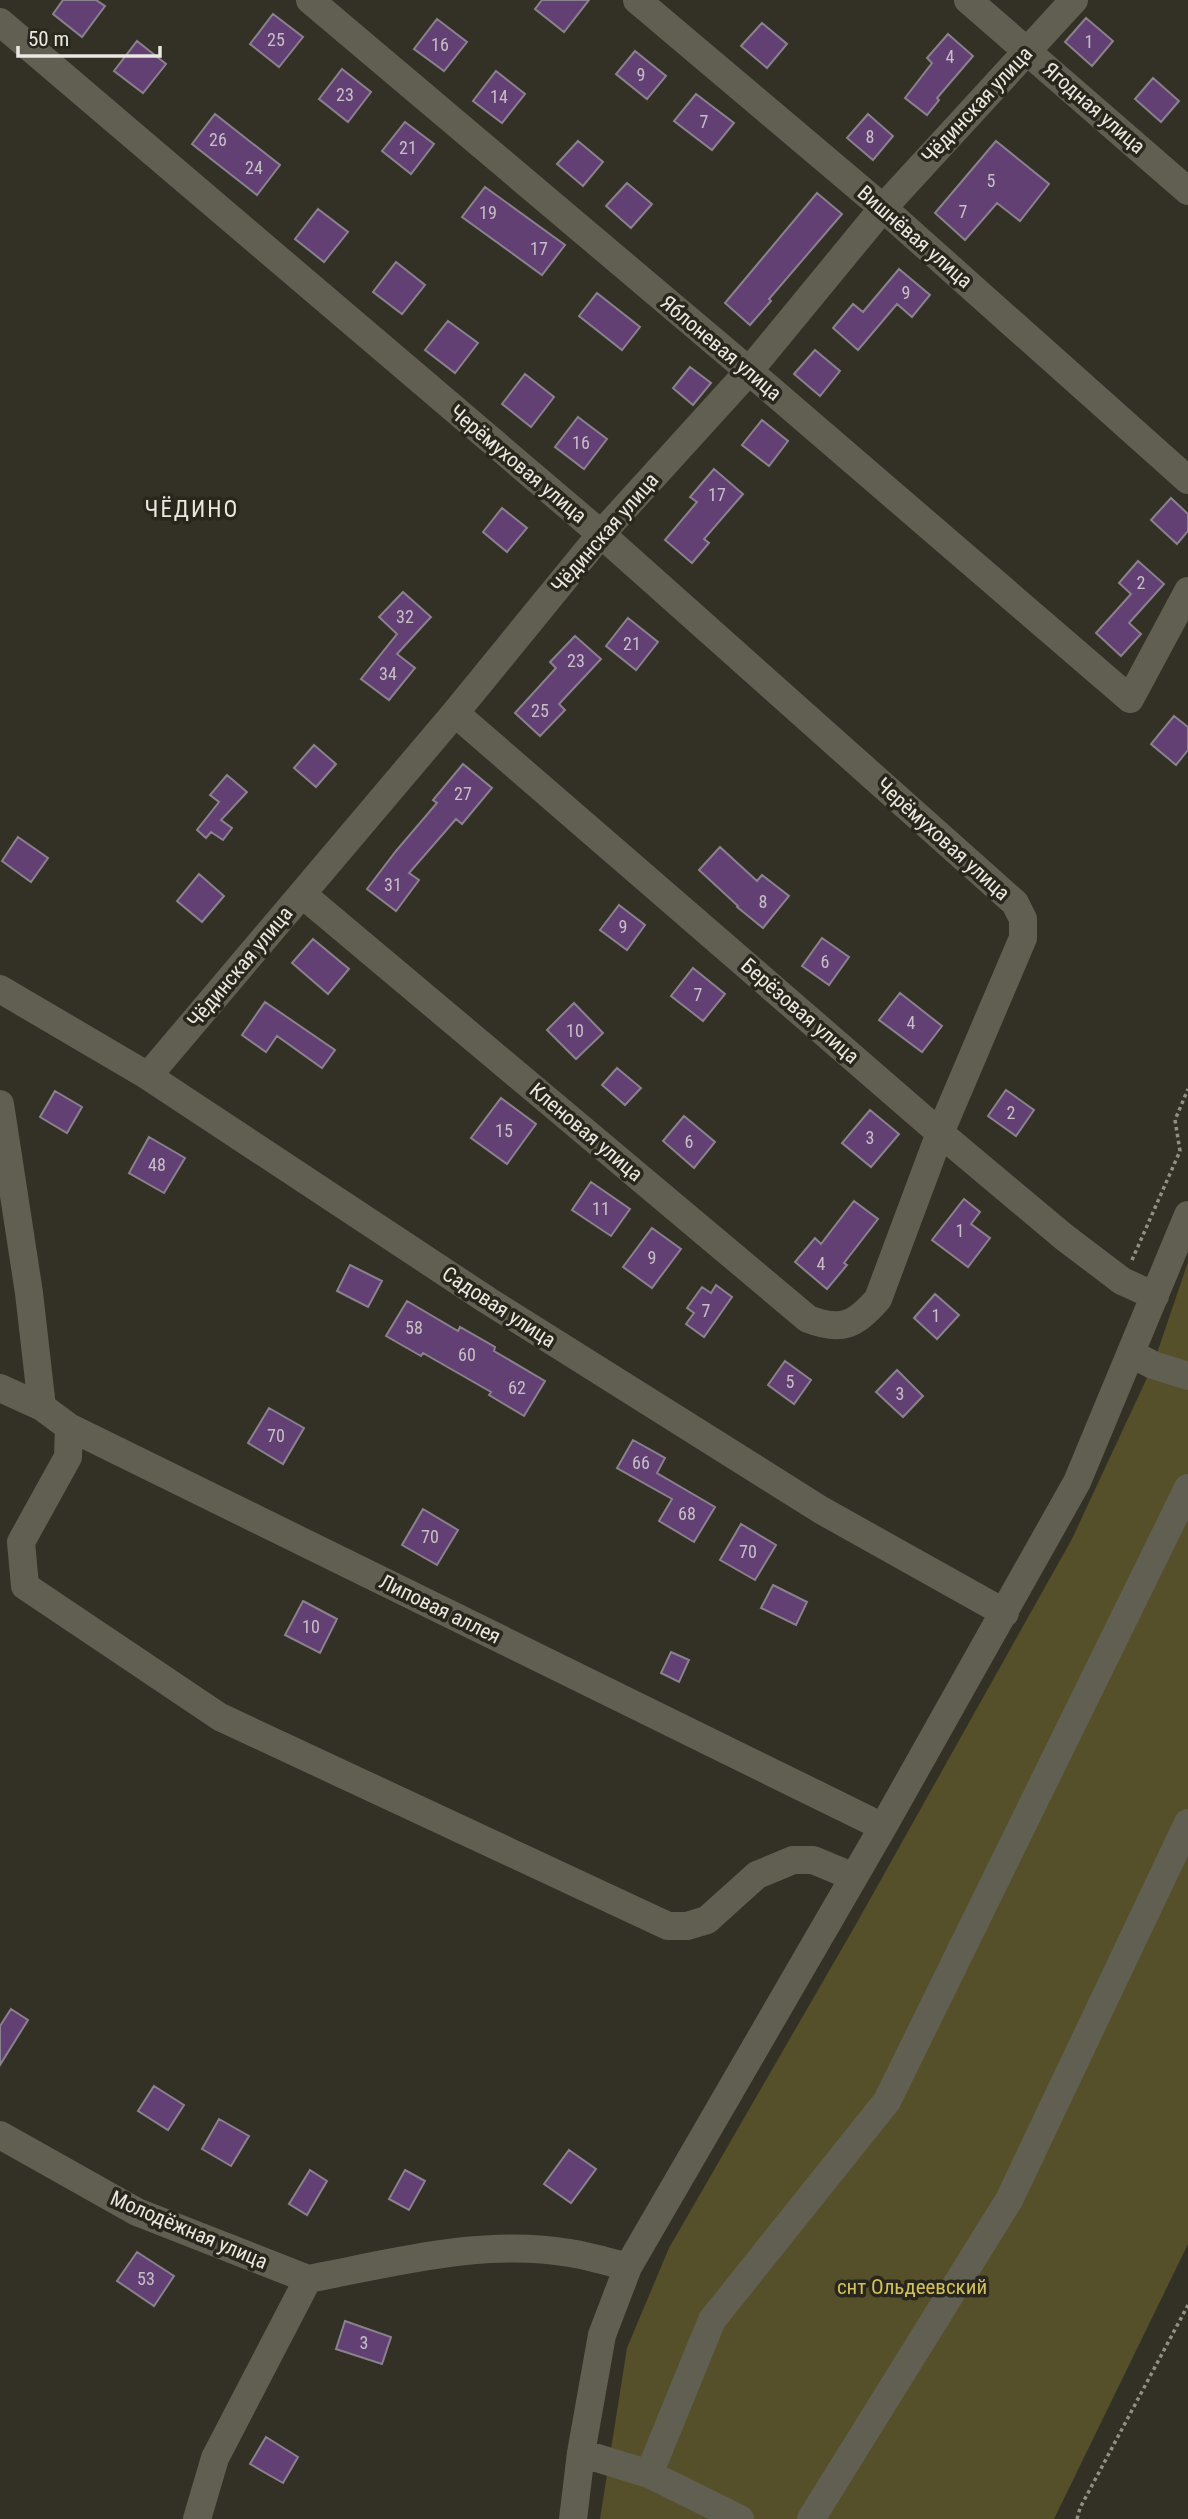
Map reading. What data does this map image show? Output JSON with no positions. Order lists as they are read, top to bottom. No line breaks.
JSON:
{"streets":{"street":["Чёдинская улица","Ягодная улица","Вишнёвая улица","Яблоневая улица","Черёмуховая улица","Берёзовая улица","Кленовая улица","Садовая улица","Липовая аллея","Молодёжная улица"]},"crossings":[["Чёдинская улица","Ягодная улица"],["Чёдинская улица","Вишнёвая улица"],["Чёдинская улица","Яблоневая улица"],["Чёдинская улица","Черёмуховая улица"],["Чёдинская улица","Берёзовая улица"],["Чёдинская улица","Кленовая улица"],["Чёдинская улица","Садовая улица"],["Черёмуховая улица","Берёзовая улица"],["Черёмуховая улица","Кленовая улица"],["Берёзовая улица","Кленовая улица"]],"districts":["ЧЁДИНО"],"parks":["снт Ольдеевский"],"house_numbers":["25","1","16","4","9","23","14","7","8","26","21","24","5","7","19","17","9","16","17","2","32","21","23","34","25","27","31","8","9","6","7","4","10","2","15","3","6","48","11","1","9","4","7","1","58","60","5","62","3","70","66","68","70","70","10","53","3"],"scale_bar":"50 m"}
